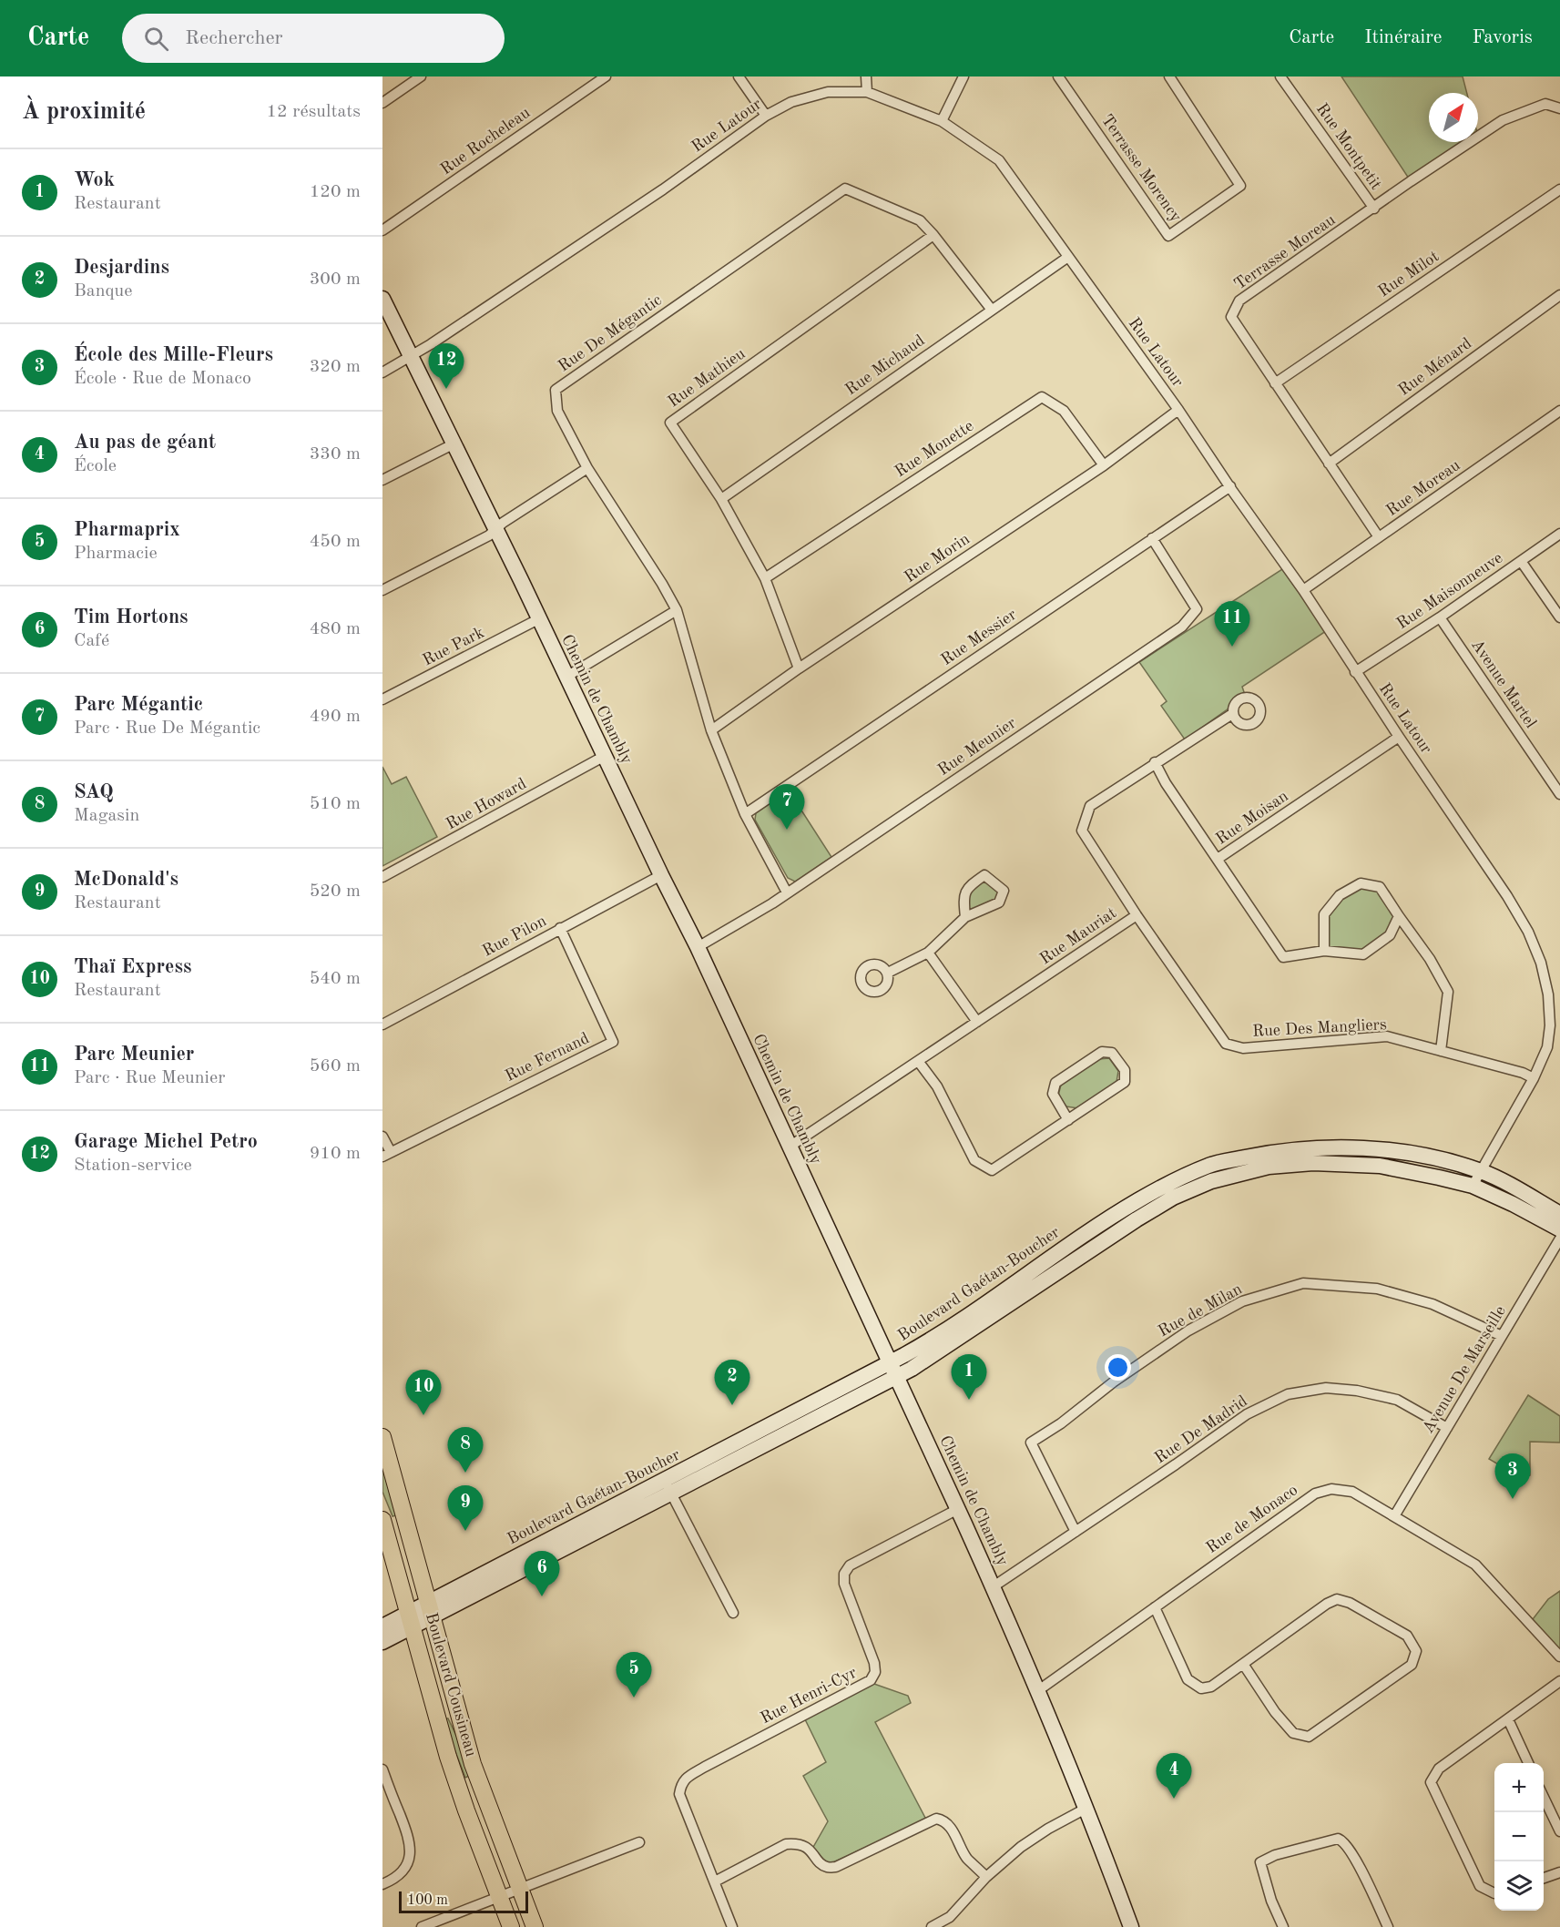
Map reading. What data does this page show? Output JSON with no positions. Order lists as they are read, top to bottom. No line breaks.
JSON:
{"streets":{"main road":["Boulevard Cousineau"],"street":["Rue Latour","Rue Rocheleau","Rue Montpetit","Terrasse Morency","Terrasse Moreau","Rue Milot","Rue De Mégantic","Rue Michaud","Rue Ménard","Rue Mathieu","Rue Monette","Rue Moreau","Rue Morin","Rue Maisonneuve","Rue Messier","Rue Park","Avenue Martel","Chemin de Chambly","Rue Meunier","Rue Howard","Rue Moisan","Rue Pilon","Rue Mauriat","Rue Des Mangliers","Rue Fernand","Boulevard Gaétan-Boucher","Rue de Milan","Avenue De Marseille","Rue De Madrid","Rue de Monaco","Rue Henri-Cyr"]},"crossings":[["Rue Latour","Rue Michaud"],["Rue Latour","Rue Moreau"],["Rue Latour","Rue Morin"],["Rue Latour","Rue Maisonneuve"],["Rue Latour","Rue Messier"],["Rue Latour","Chemin de Chambly"],["Rue Latour","Rue Moisan"],["Rue Latour","Rue Des Mangliers"],["Rue Latour","Boulevard Gaétan-Boucher"],["Rue Montpetit","Terrasse Moreau"],["Terrasse Moreau","Rue Milot"],["Terrasse Moreau","Rue Ménard"],["Terrasse Moreau","Rue Moreau"],["Rue De Mégantic","Rue Michaud"],["Rue De Mégantic","Rue Mathieu"],["Rue De Mégantic","Rue Morin"],["Rue De Mégantic","Rue Messier"],["Rue De Mégantic","Rue Meunier"],["Rue Michaud","Rue Mathieu"],["Rue Mathieu","Rue Monette"],["Rue Mathieu","Rue Morin"],["Rue Monette","Rue Morin"],["Rue Maisonneuve","Avenue Martel"],["Rue Messier","Rue Meunier"],["Rue Park","Chemin de Chambly"],["Chemin de Chambly","Rue Meunier"],["Chemin de Chambly","Rue Howard"],["Chemin de Chambly","Rue Pilon"],["Chemin de Chambly","Rue Mauriat"],["Chemin de Chambly","Boulevard Gaétan-Boucher"],["Chemin de Chambly","Rue De Madrid"],["Chemin de Chambly","Rue de Monaco"],["Chemin de Chambly","Rue Henri-Cyr"],["Rue Moisan","Rue Mauriat"],["Rue Pilon","Rue Fernand"],["Rue Mauriat","Rue Des Mangliers"],["Boulevard Gaétan-Boucher","Boulevard Cousineau"],["Rue de Milan","Avenue De Marseille"],["Rue de Milan","Rue De Madrid"],["Avenue De Marseille","Rue De Madrid"],["Avenue De Marseille","Rue de Monaco"]],"scale_bar":"100 m","north":"top right","page":{"header":"Carte","search":"Rechercher","nav":["Carte","Itinéraire","Favoris"],"heading":["À proximité","12 résultats"],"list":[{"mark":"1","name":"Wok","note":"Restaurant","value":"120 m"},{"mark":"2","name":"Desjardins","note":"Banque","value":"300 m"},{"mark":"3","name":"École des Mille-Fleurs","note":"École · Rue de Monaco","value":"320 m"},{"mark":"4","name":"Au pas de géant","note":"École","value":"330 m"},{"mark":"5","name":"Pharmaprix","note":"Pharmacie","value":"450 m"},{"mark":"6","name":"Tim Hortons","note":"Café","value":"480 m"},{"mark":"7","name":"Parc Mégantic","note":"Parc · Rue De Mégantic","value":"490 m"},{"mark":"8","name":"SAQ","note":"Magasin","value":"510 m"},{"mark":"9","name":"McDonald's","note":"Restaurant","value":"520 m"},{"mark":"10","name":"Thaï Express","note":"Restaurant","value":"540 m"},{"mark":"11","name":"Parc Meunier","note":"Parc · Rue Meunier","value":"560 m"},{"mark":"12","name":"Garage Michel Petro","note":"Station-service","value":"910 m"}],"pins":["12","11","7","1","2","10","8","3","9","6","5","4"],"map_buttons":["+","−"],"scale":"100 m"}}
